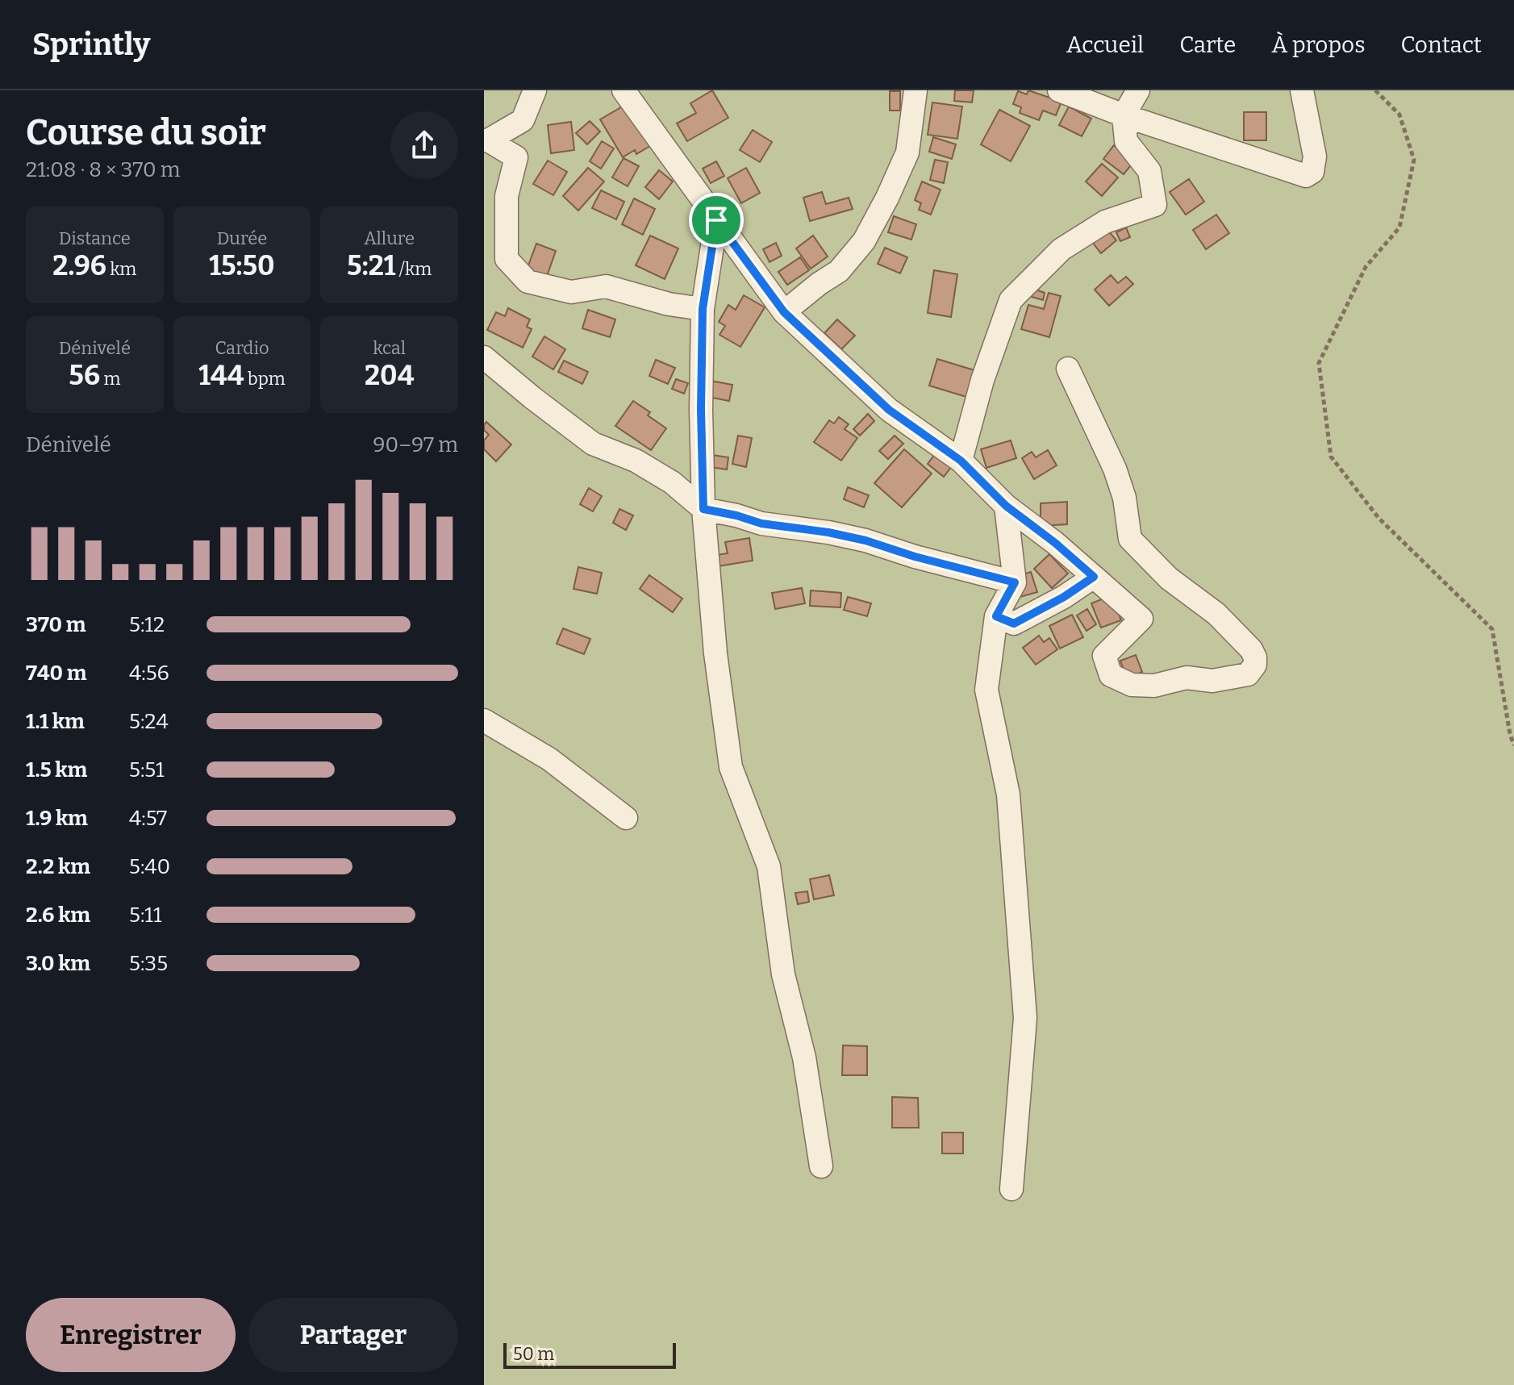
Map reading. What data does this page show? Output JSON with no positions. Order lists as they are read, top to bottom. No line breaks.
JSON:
{"scale_bar":"50 m","page":{"header":"Sprintly","nav":["Accueil","Carte","À propos","Contact"],"heading":["Course du soir","21:08 · 8 × 370 m"],"stats":[["Distance","2.96 km"],["Durée","15:50"],["Allure","5:21 /km"],["Dénivelé","56 m"],["Cardio","144 bpm"],["kcal","204"]],"chart":["Dénivelé","90–97 m"],"list":[{"name":"370 m","note":"5:12"},{"name":"740 m","note":"4:56"},{"name":"1.1 km","note":"5:24"},{"name":"1.5 km","note":"5:51"},{"name":"1.9 km","note":"4:57"},{"name":"2.2 km","note":"5:40"},{"name":"2.6 km","note":"5:11"},{"name":"3.0 km","note":"5:35"}],"buttons":["Enregistrer","Partager"],"scale":"50 m"}}
